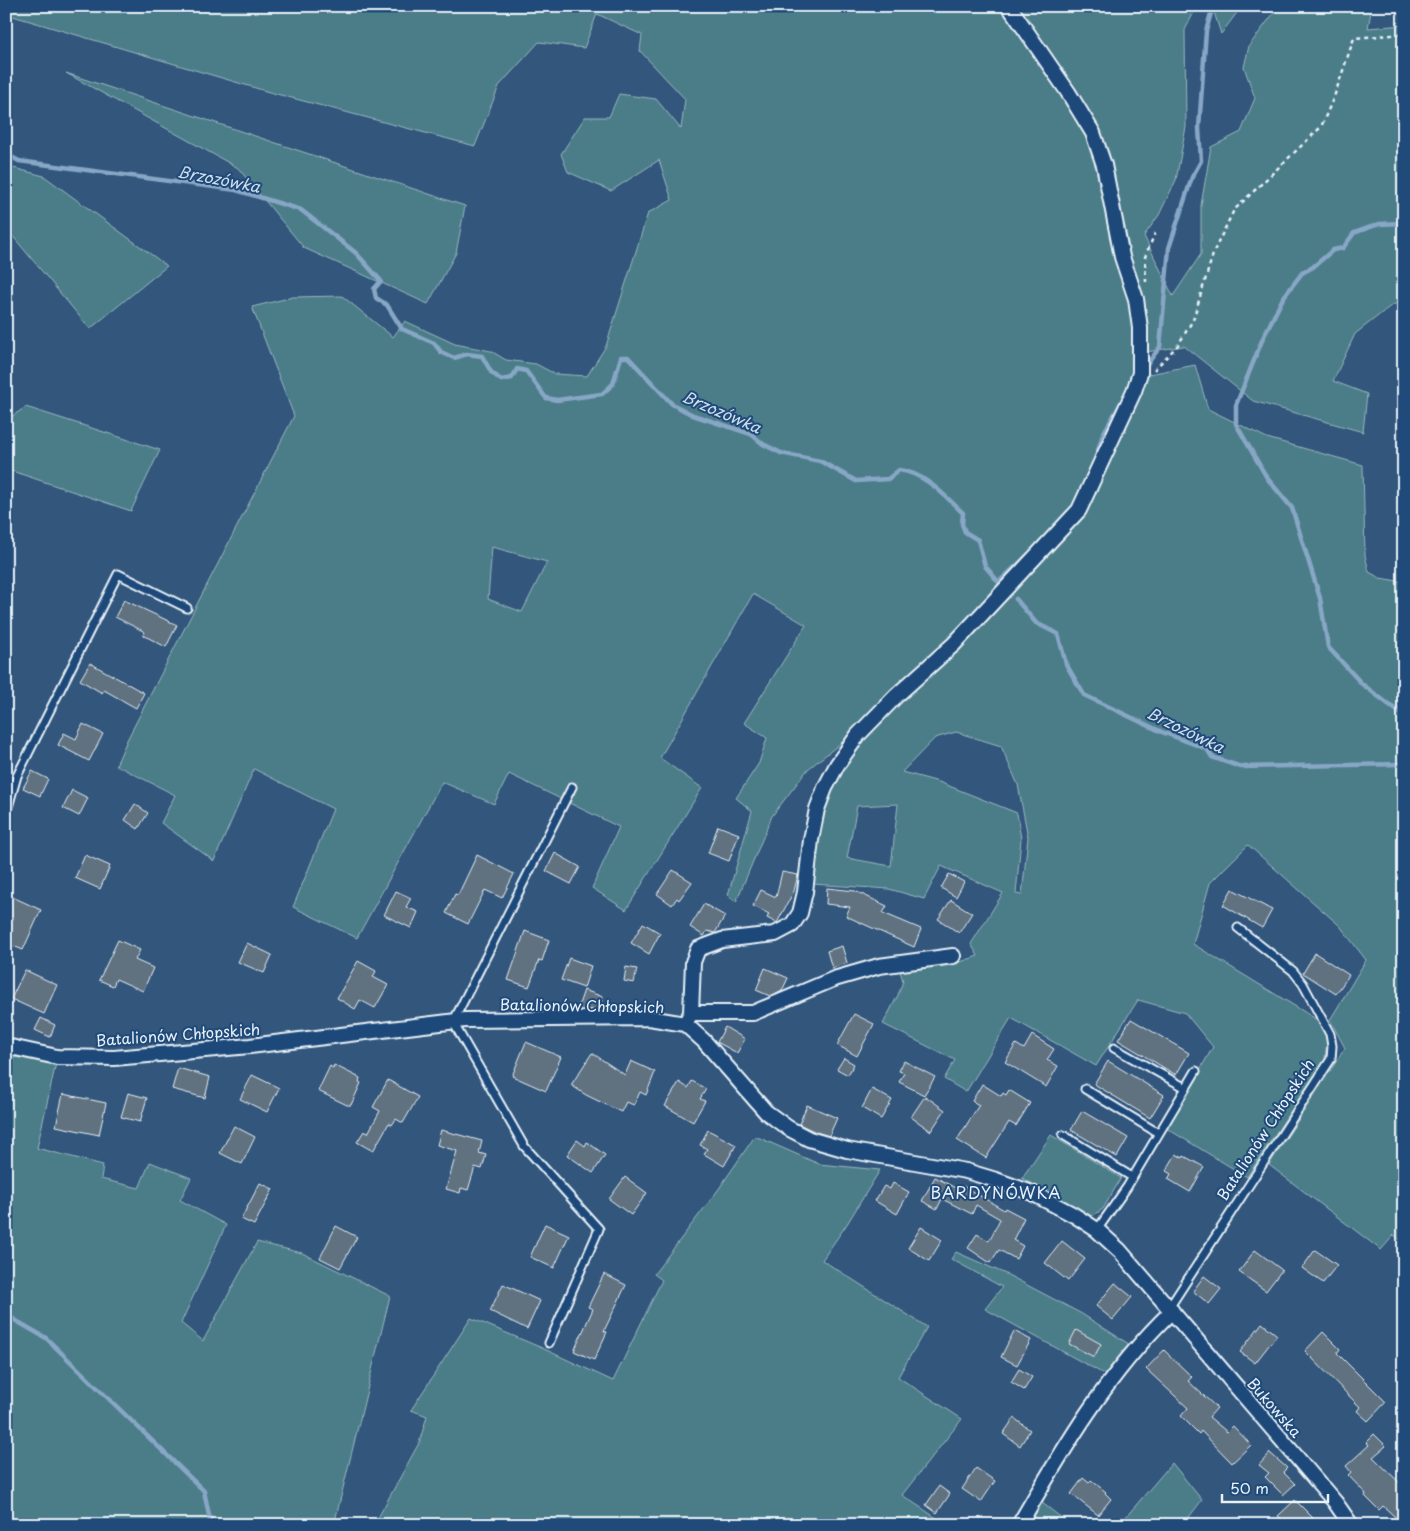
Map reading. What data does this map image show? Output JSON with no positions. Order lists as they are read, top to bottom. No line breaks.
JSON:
{"streets":{"street":["Batalionów Chłopskich","Bukowska"]},"crossings":[["Batalionów Chłopskich","Bukowska"]],"districts":["BARDYNÓWKA"],"water":["Brzozówka"],"scale_bar":"50 m"}
